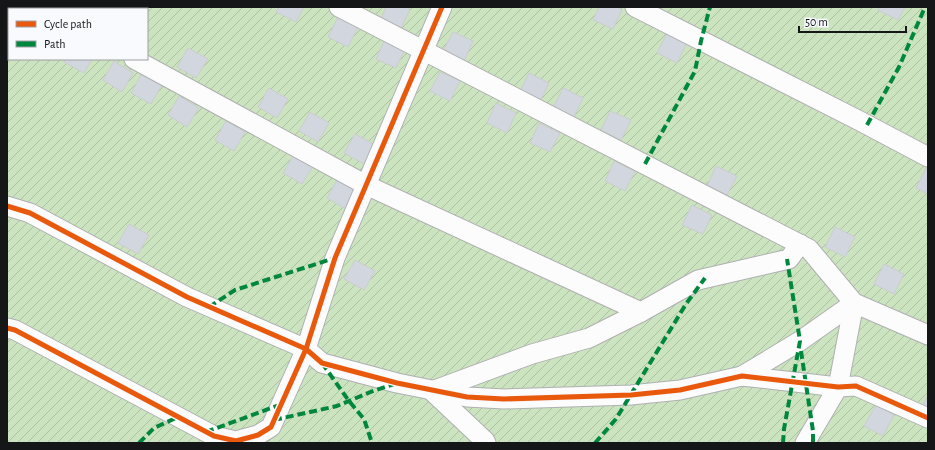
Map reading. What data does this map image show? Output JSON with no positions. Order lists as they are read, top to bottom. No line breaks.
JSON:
{"legend":["Cycle path","Path"],"scale_bar":"50 m"}
